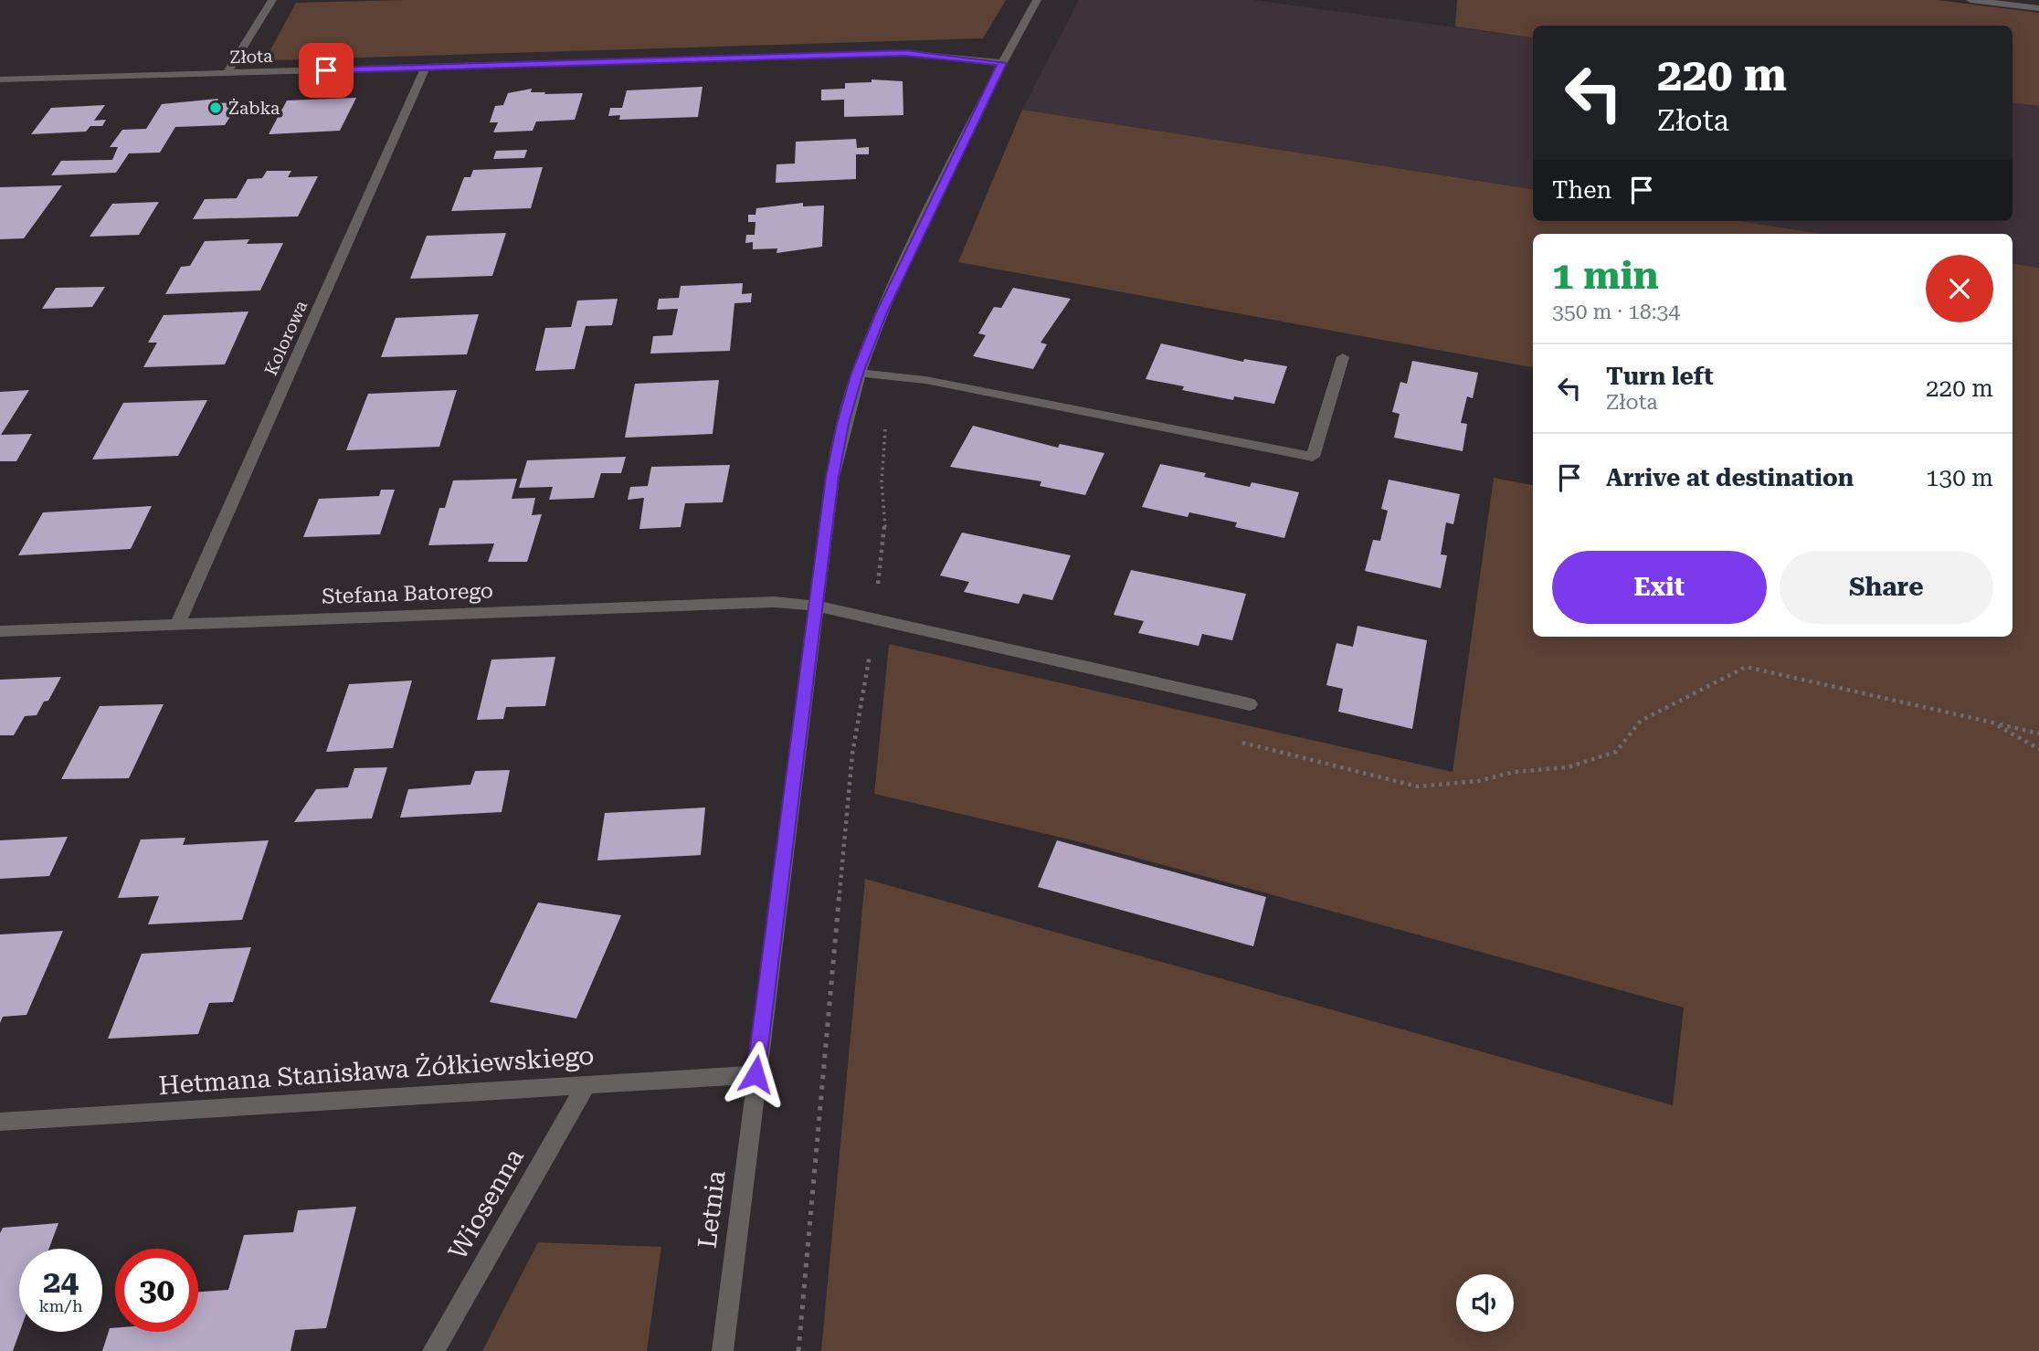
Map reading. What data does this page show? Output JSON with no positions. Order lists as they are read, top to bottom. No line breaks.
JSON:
{"streets":{"street":["Złota","Kolorowa","Stefana Batorego","Hetmana Stanisława Żółkiewskiego","Wiosenna","Letnia"]},"crossings":[["Złota","Kolorowa"],["Kolorowa","Stefana Batorego"],["Hetmana Stanisława Żółkiewskiego","Wiosenna"],["Hetmana Stanisława Żółkiewskiego","Letnia"]],"places":["Żabka"],"page":{"turn":["220 m","Złota"],"then":"Then","heading":["1 min","350 m · 18:34"],"list":[{"name":"Turn left","note":"Złota","value":"220 m"},{"name":"Arrive at destination","value":"130 m"}],"buttons":["Exit","Share"],"speed":"24 km/h","limit":"30"}}
